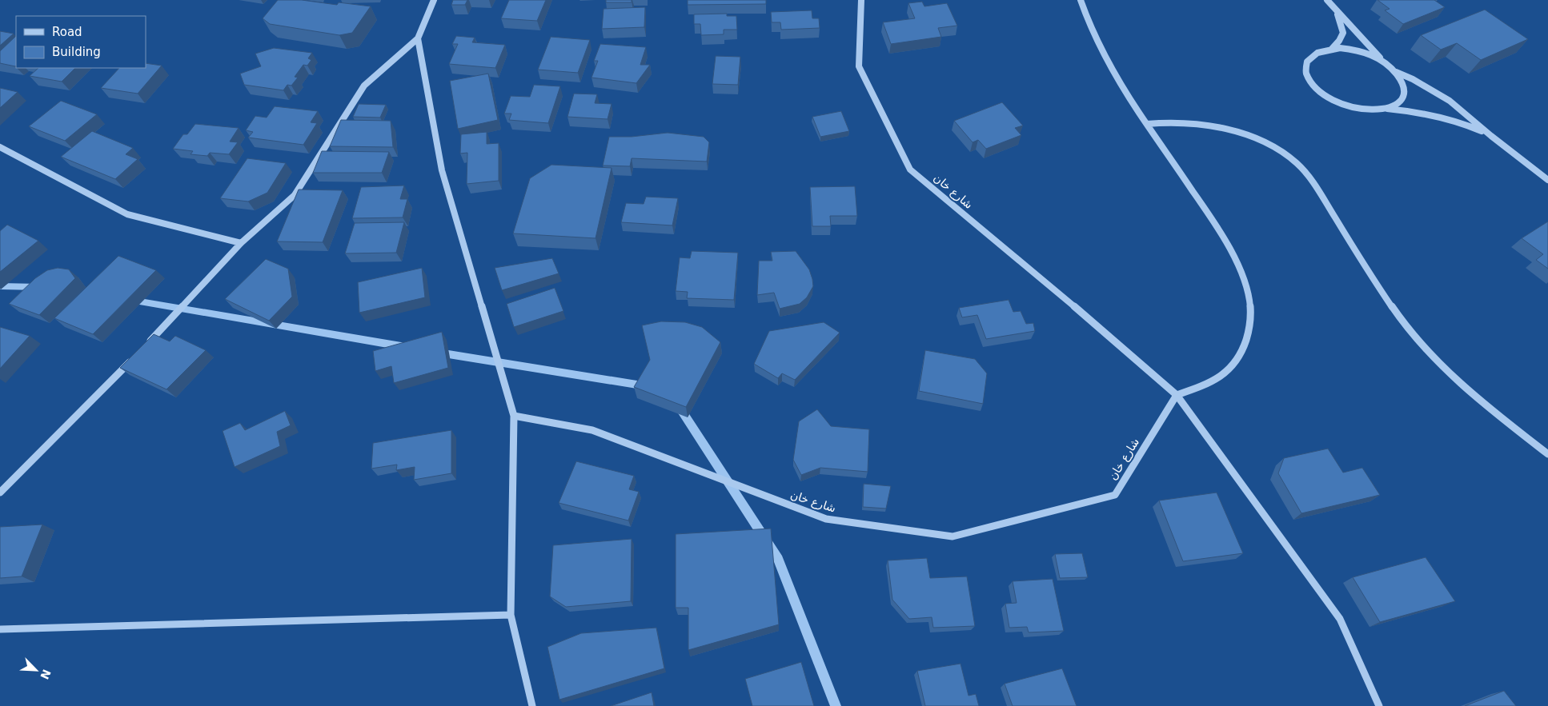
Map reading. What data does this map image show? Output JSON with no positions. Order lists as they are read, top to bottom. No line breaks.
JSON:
{"streets":{"street":["شارع خان"]},"legend":["Road","Building"],"north":"bottom right"}
